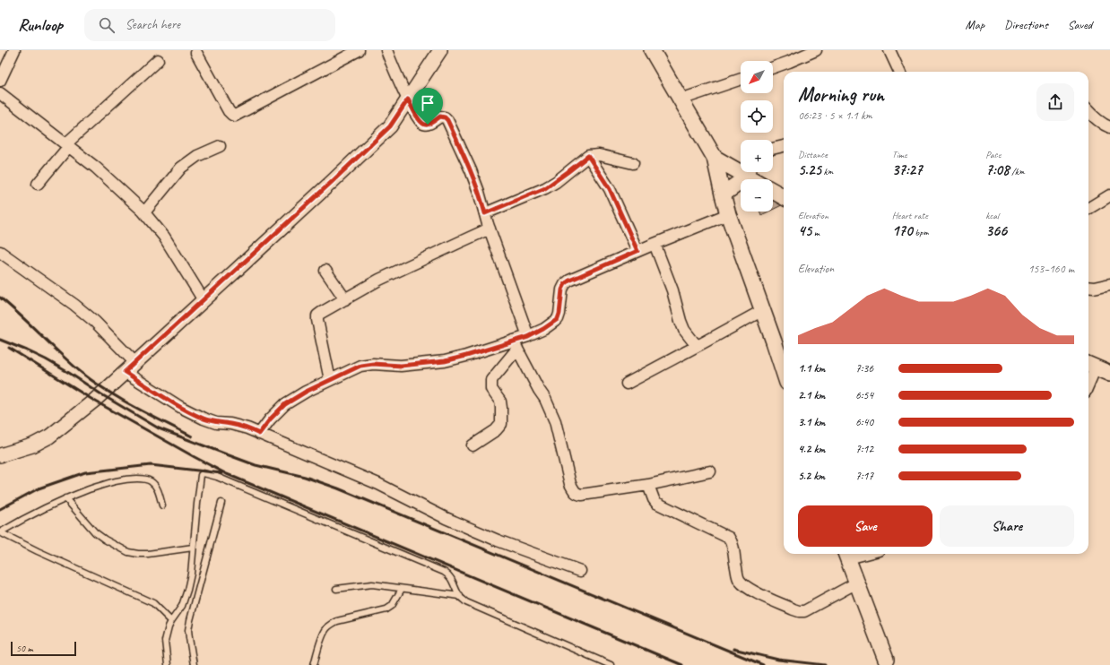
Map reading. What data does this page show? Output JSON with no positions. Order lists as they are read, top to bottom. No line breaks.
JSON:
{"scale_bar":"50 m","north":"bottom left","page":{"header":"Runloop","search":"Search here","nav":["Map","Directions","Saved"],"map_buttons":["+","−"],"heading":["Morning run","06:23 · 5 × 1.1 km"],"stats":[["Distance","5.25 km"],["Time","37:27"],["Pace","7:08 /km"],["Elevation","45 m"],["Heart rate","170 bpm"],["kcal","366"]],"chart":["Elevation","153–160 m"],"list":[{"name":"1.1 km","note":"7:36"},{"name":"2.1 km","note":"6:54"},{"name":"3.1 km","note":"6:40"},{"name":"4.2 km","note":"7:12"},{"name":"5.2 km","note":"7:17"}],"buttons":["Save","Share"],"scale":"50 m"}}
